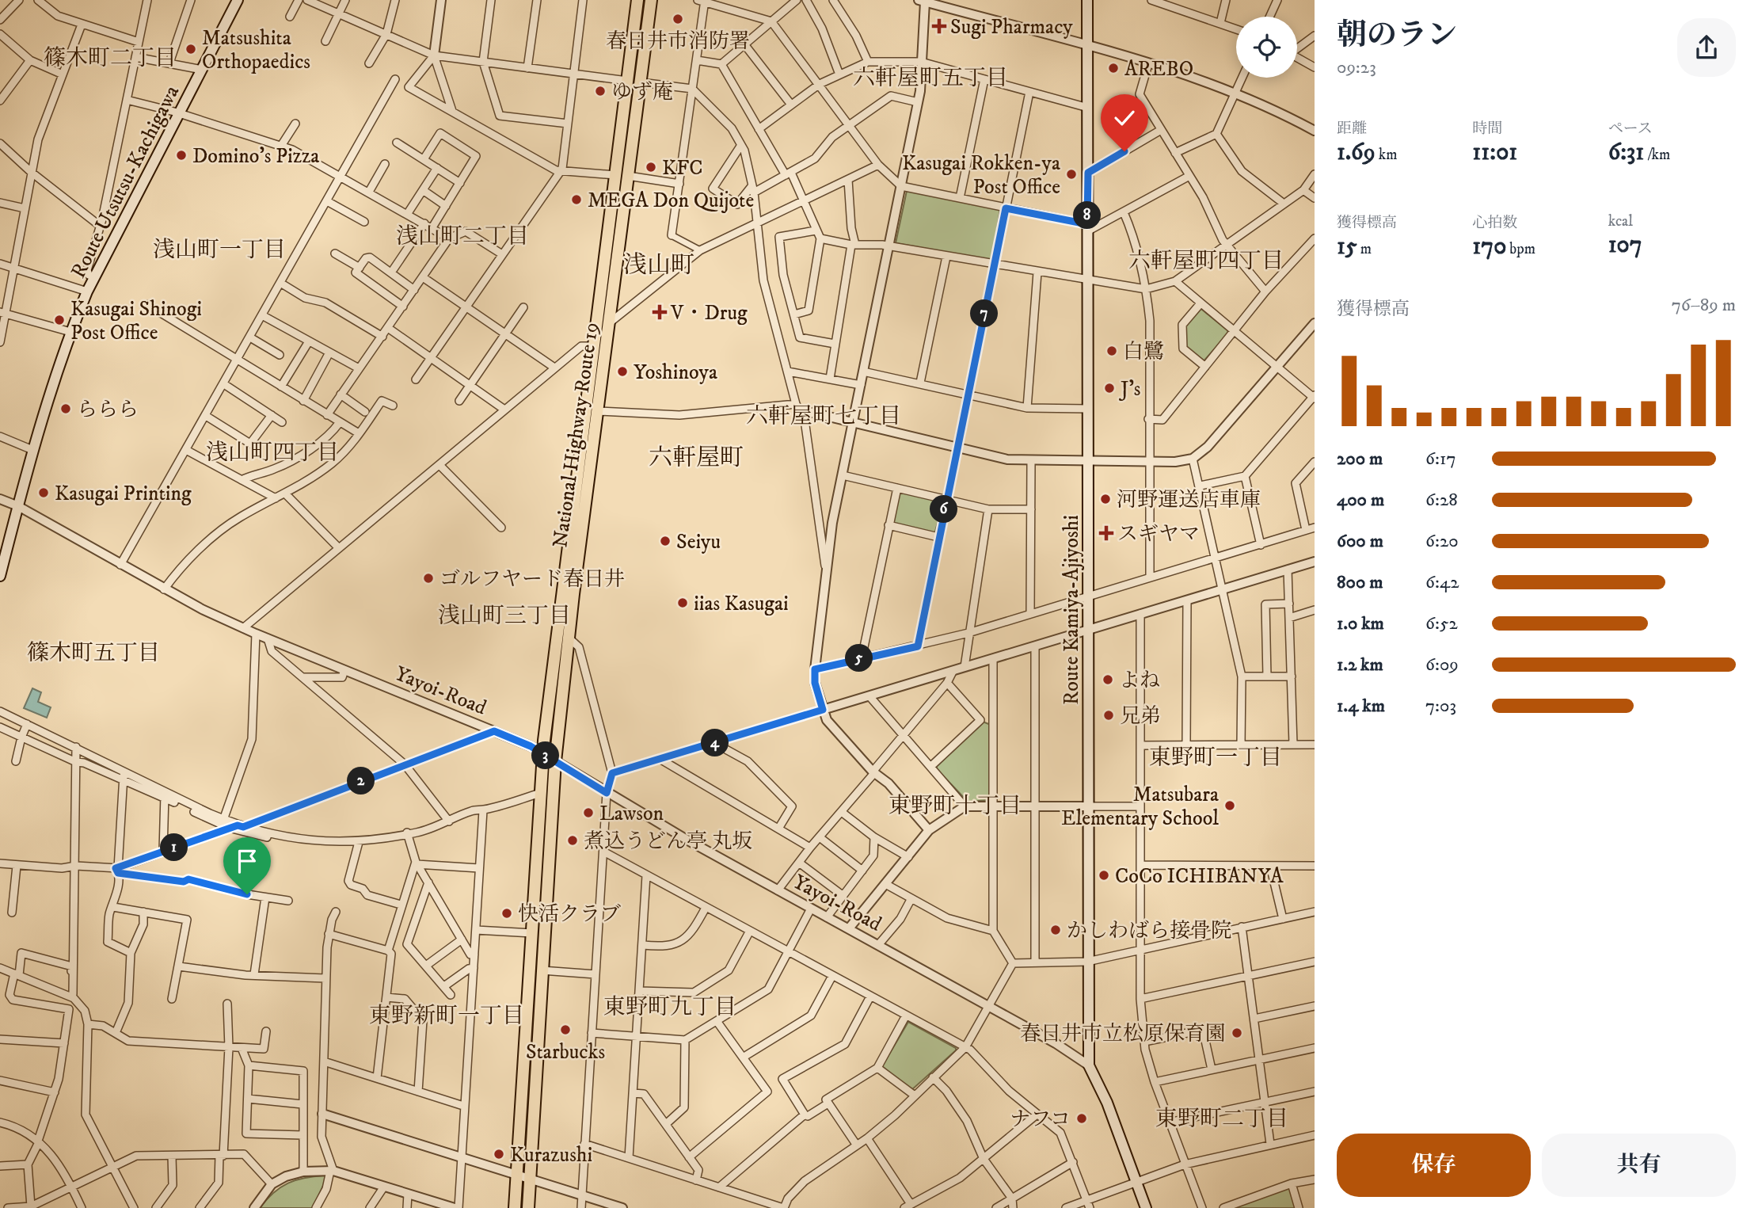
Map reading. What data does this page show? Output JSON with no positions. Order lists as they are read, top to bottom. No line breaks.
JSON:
{"streets":{"highway":["National Highway Route 19"],"main road":["Route Utsutsu-Kachigawa","Route Kamiya-Ajiyoshi"],"street":["Yayoi-Road"]},"crossings":[["Route Utsutsu-Kachigawa","Yayoi-Road"],["National Highway Route 19","Yayoi-Road"],["Route Kamiya-Ajiyoshi","Yayoi-Road"]],"districts":["篠木町二丁目","六軒屋町五丁目","浅山町二丁目","浅山町一丁目","六軒屋町四丁目","浅山町","六軒屋町七丁目","浅山町四丁目","六軒屋町","浅山町三丁目","篠木町五丁目","東野町一丁目","東野町十丁目","東野町九丁目","東野新町一丁目","東野町二丁目"],"places":{"other":["春日井市消防署","Matsushita Orthopaedics","AREBO","ゆず庵","Domino's Pizza","KFC","Kasugai Rokken-ya Post Office","MEGA Don Quijote","Kasugai Shinogi Post Office","白鷺","Yoshinoya","J's","ららら","Kasugai Printing","河野運送店車庫","Seiyu","ゴルフヤード春日井","iias Kasugai","よね","兄弟","Matsubara Elementary School","Lawson","煮込うどん亭 丸坂","CoCo ICHIBANYA","快活クラブ","かしわばら接骨院","Starbucks","春日井市立松原保育園","ナフコ","Kurazushi"],"health":["Sugi Pharmacy","V・Drug","スギヤマ"]},"page":{"heading":["朝のラン","09:23"],"stats":[["距離","1.69 km"],["時間","11:01"],["ペース","6:31 /km"],["獲得標高","15 m"],["心拍数","170 bpm"],["kcal","107"]],"pins":["8","7","6","5","4","3","2","1"],"chart":["獲得標高","76–89 m"],"list":[{"name":"200 m","note":"6:17"},{"name":"400 m","note":"6:28"},{"name":"600 m","note":"6:20"},{"name":"800 m","note":"6:42"},{"name":"1.0 km","note":"6:52"},{"name":"1.2 km","note":"6:09"},{"name":"1.4 km","note":"7:03"}],"buttons":["保存","共有"]}}
